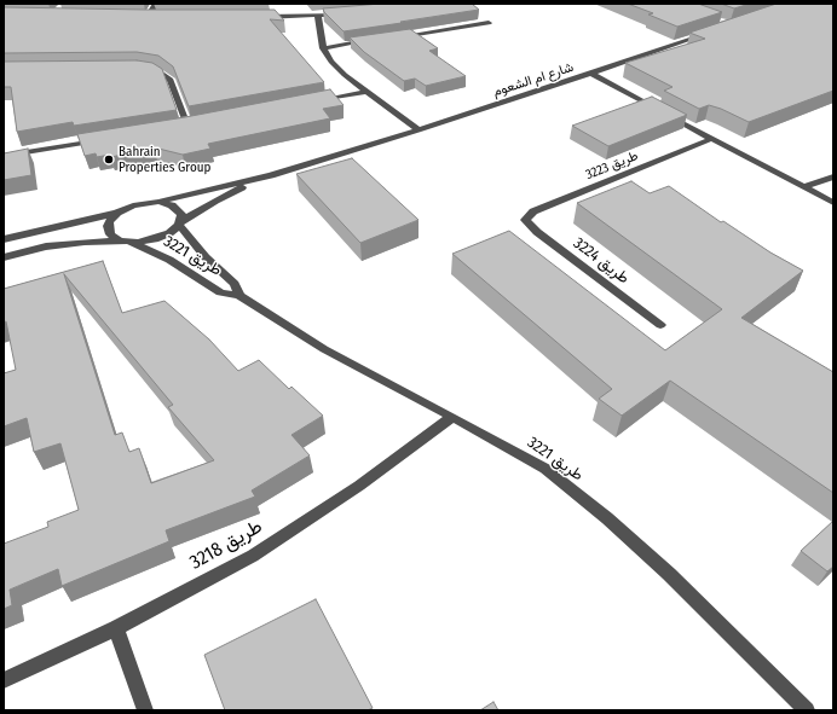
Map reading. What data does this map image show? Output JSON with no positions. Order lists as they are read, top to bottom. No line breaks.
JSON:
{"streets":{"street":["شارع ام الشعوم","طريق 3223","طريق 3221","طريق 3224","طريق 3218"]},"crossings":[["شارع ام الشعوم","طريق 3221"],["طريق 3223","طريق 3224"],["طريق 3221","طريق 3218"]],"places":["Bahrain Properties Group"]}
